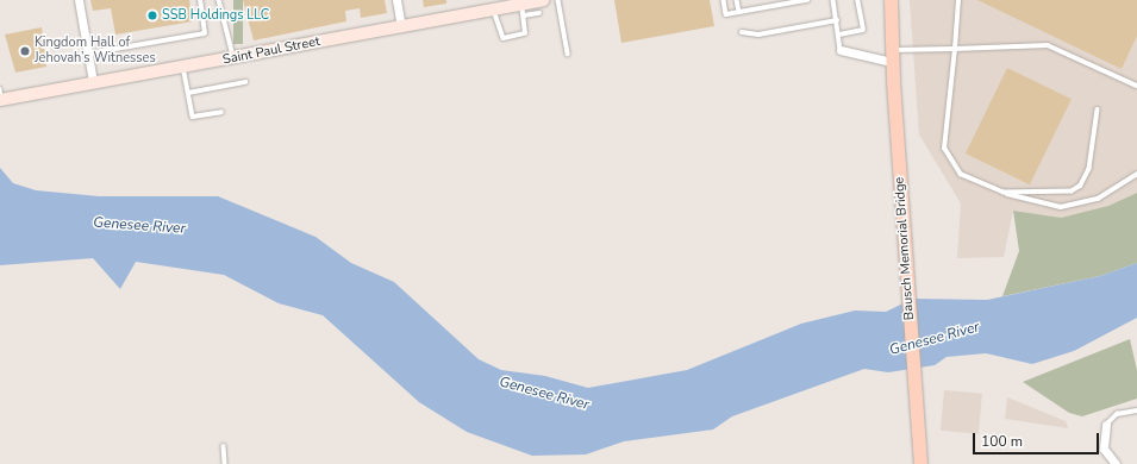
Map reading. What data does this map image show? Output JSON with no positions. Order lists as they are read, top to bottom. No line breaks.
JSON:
{"streets":{"main road":["Saint Paul Street","Bausch Memorial Bridge"]},"water":["Genesee River"],"places":["SSB Holdings LLC","Kingdom Hall of Jehovah’s Witnesses"],"scale_bar":"100 m"}
